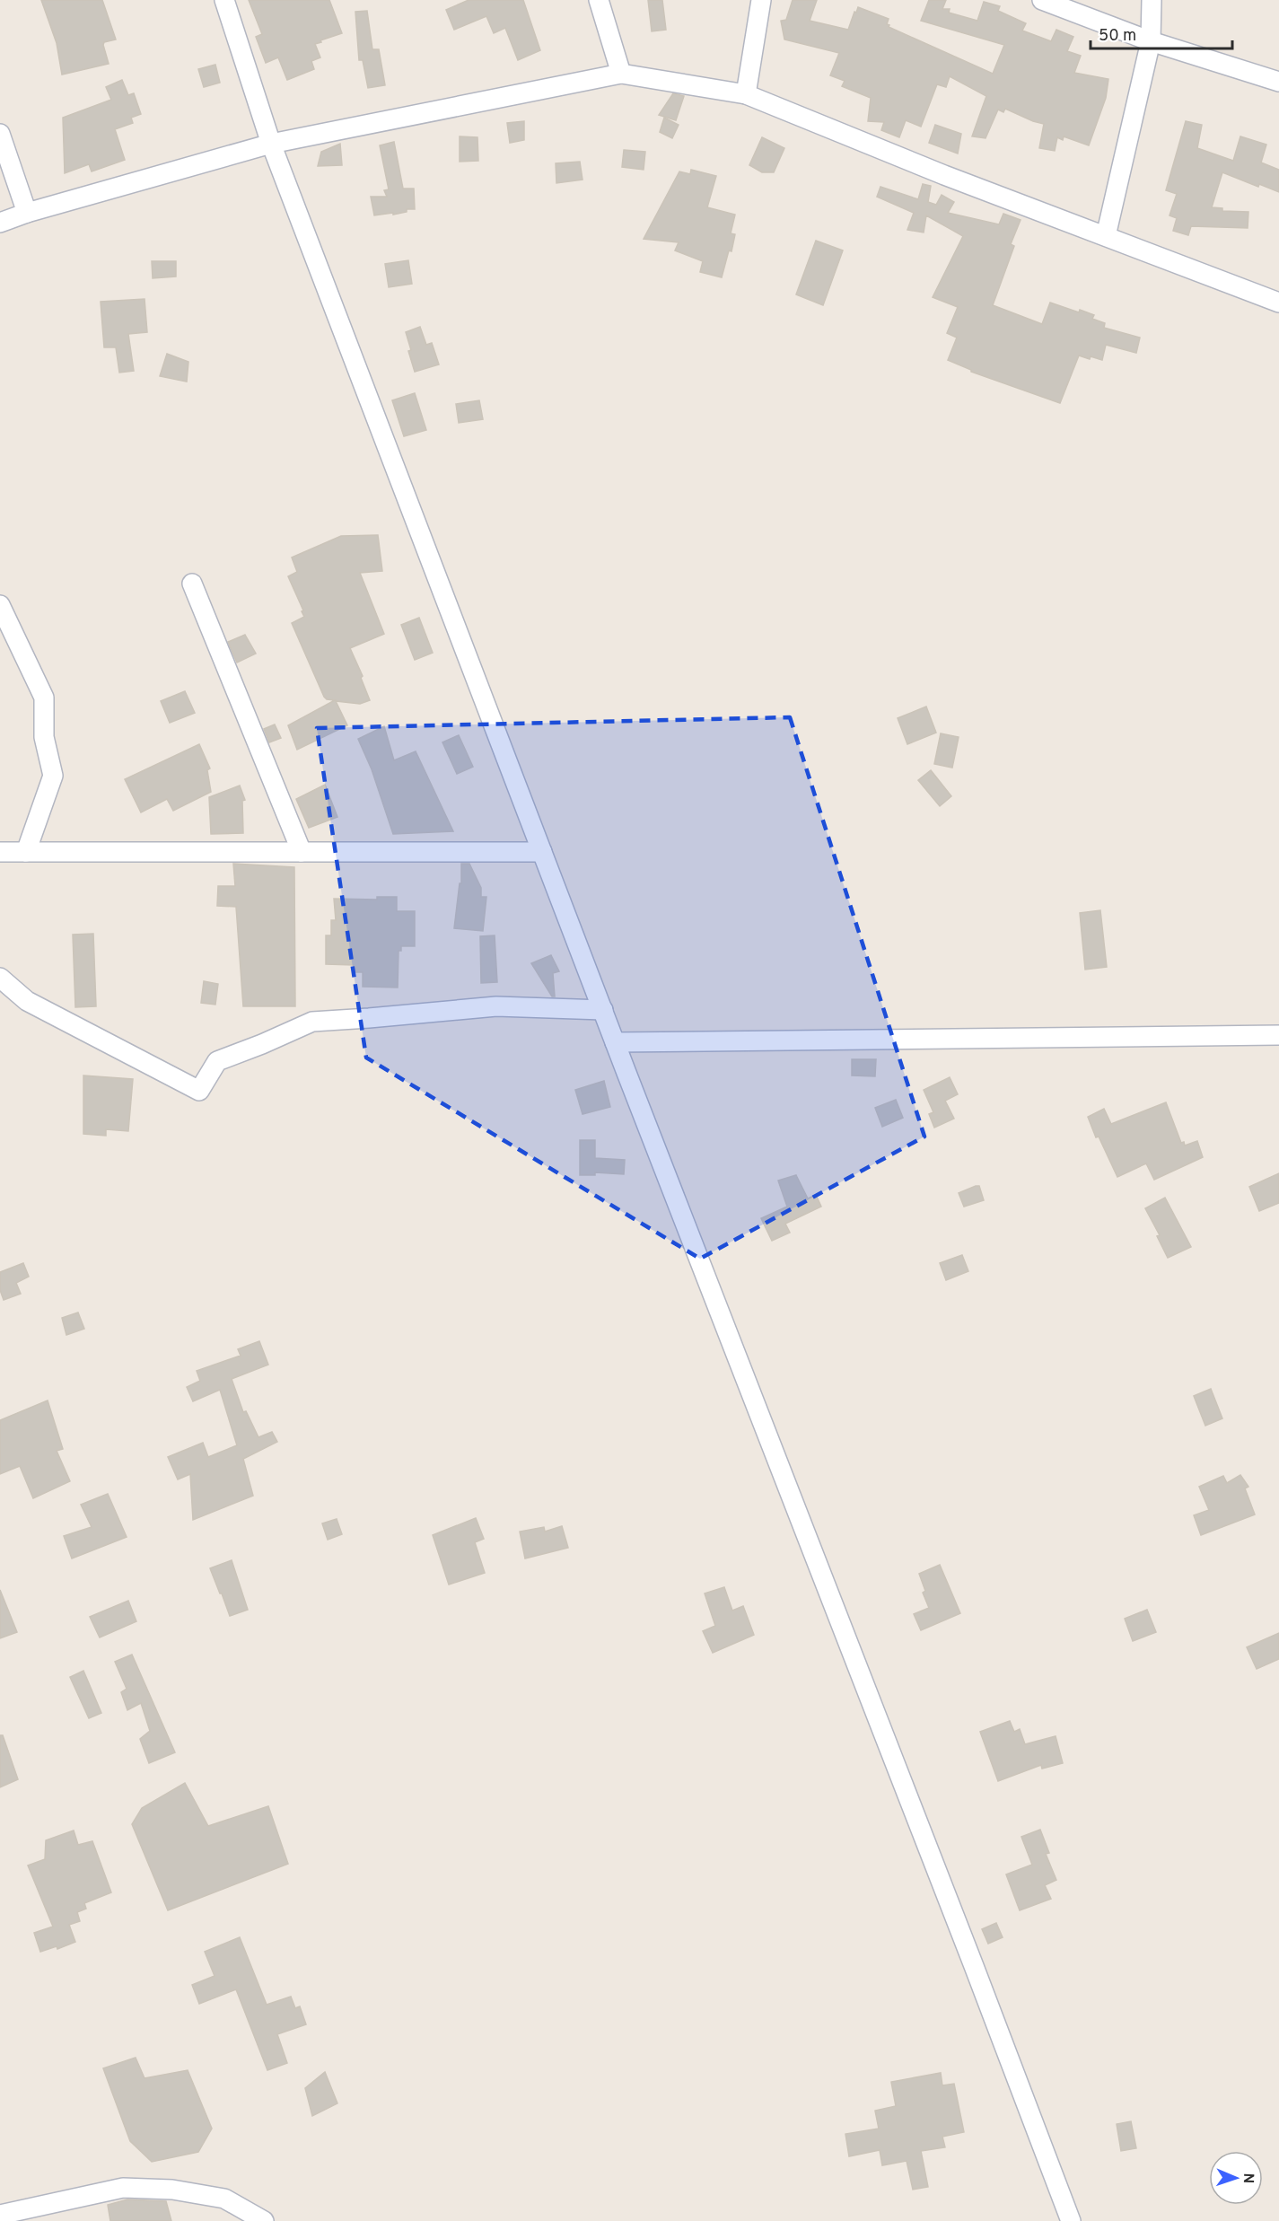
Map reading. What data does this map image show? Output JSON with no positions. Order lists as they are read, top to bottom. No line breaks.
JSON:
{"scale_bar":"50 m","north":"right"}
